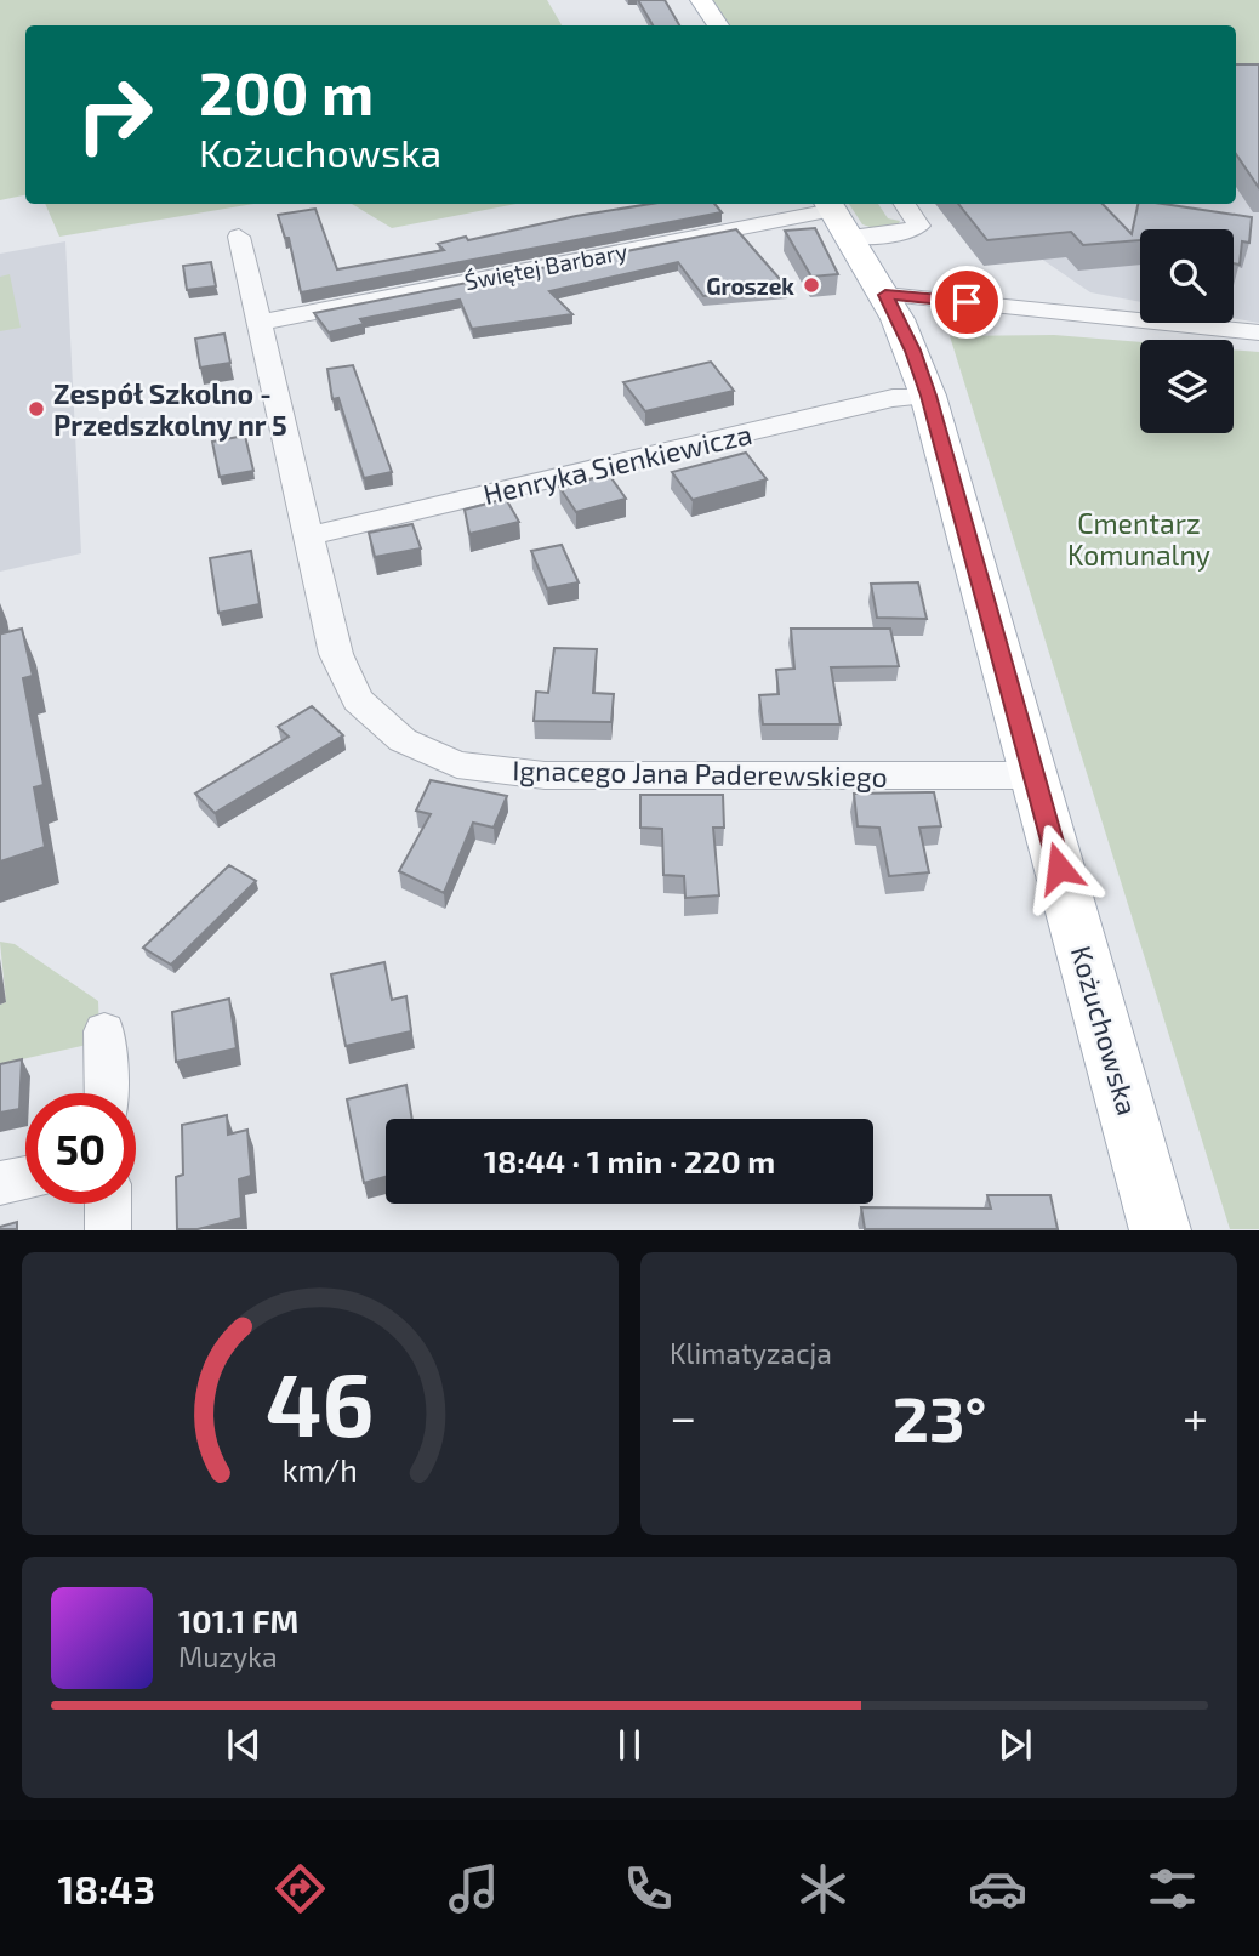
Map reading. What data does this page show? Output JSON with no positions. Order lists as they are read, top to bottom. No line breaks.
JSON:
{"streets":{"main road":["Kożuchowska"],"street":["Świętej Barbary","Henryka Sienkiewicza","Ignacego Jana Paderewskiego"]},"crossings":[["Świętej Barbary","Ignacego Jana Paderewskiego"],["Świętej Barbary","Kożuchowska"],["Henryka Sienkiewicza","Ignacego Jana Paderewskiego"],["Henryka Sienkiewicza","Kożuchowska"],["Ignacego Jana Paderewskiego","Kożuchowska"]],"parks":["Cmentarz Komunalny"],"places":["Groszek","Zespół Szkolno - Przedszkolny nr 5"],"page":{"turn":["200 m","Kożuchowska"],"limit":"50","trip":"18:44 · 1 min · 220 m","tile":"Klimatyzacja","heat":["−","23°","+"],"song":["101.1 FM","Muzyka"],"tabs":"18:43","gauge":["46","km/h"]}}
